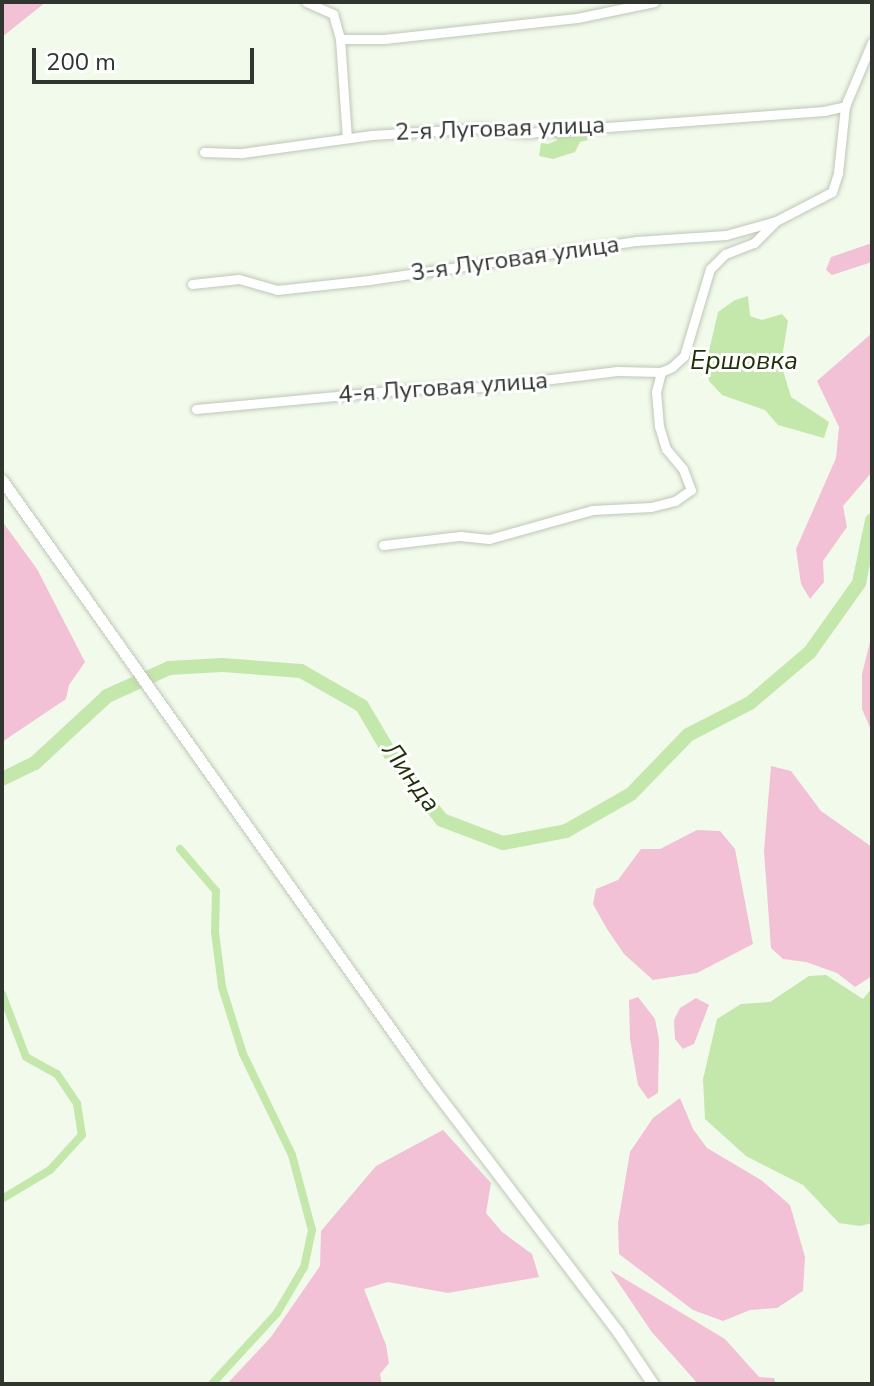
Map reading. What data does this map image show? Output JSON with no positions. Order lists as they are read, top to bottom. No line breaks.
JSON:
{"streets":{"street":["2-я Луговая улица","3-я Луговая улица","4-я Луговая улица"]},"crossings":[["2-я Луговая улица","3-я Луговая улица"]],"water":["Ершовка","Линда"],"scale_bar":"200 m"}
